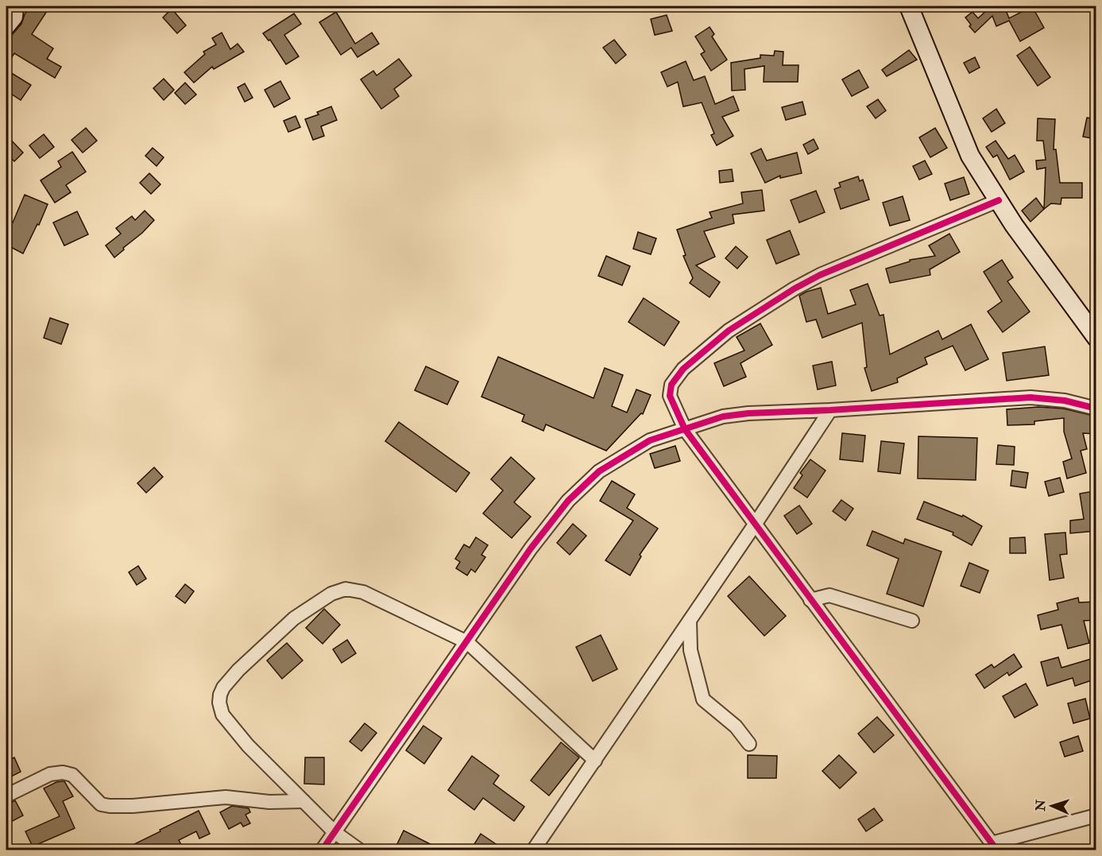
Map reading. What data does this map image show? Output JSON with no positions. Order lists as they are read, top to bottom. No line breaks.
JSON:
{"north":"left"}
